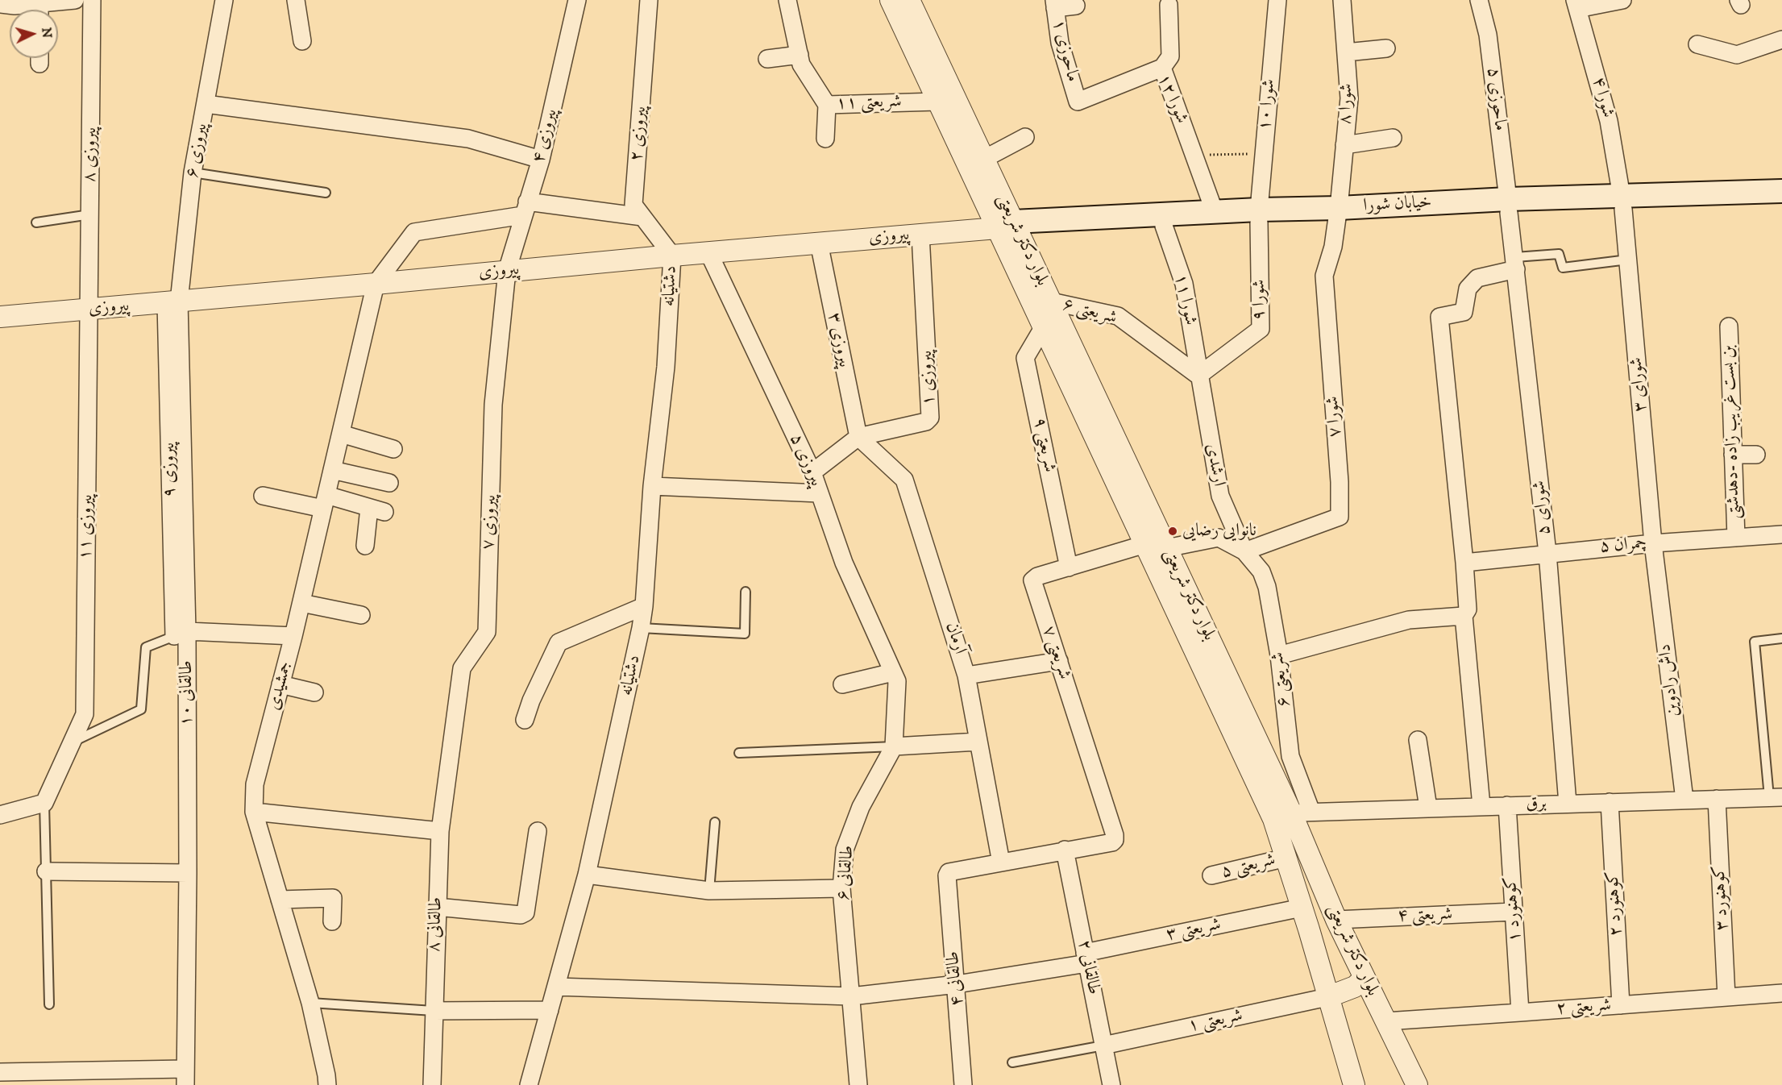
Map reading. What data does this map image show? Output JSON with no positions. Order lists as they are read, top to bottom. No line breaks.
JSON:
{"streets":{"main road":["خیابان شورا"],"street":["ماحوزی ۱","شورا ۴","شورا ۱۲","ماحوزی ۵","شریعتی ۱۱","شورا ۸","شورا ۱۰","پیروزی ۲","پیروزی ۴","پیروزی ۶","پیروزی ۸","پیروزی","بلوار دکتر شریعتی","دشتیانه","شورا ۱۱","شورا ۹","شریعتی ۶","پیروزی ۳","پیروزی ۱","شورای ۳","شورا ۷","بن بست غریب زاده -دهدشتی","شریعتی ۹","پیروزی ۵","ارشدی","شورای ۵","پیروزی ۷","پیروزی ۱۱","چمران ۵","آرمان","شریعتی ۷","داش رادوین","جمشیدی","طالقانی ۱۰","برق","شریعتی ۵","طالقانی ۶","کوهنورد ۳","کوهنورد ۲","کوهنورد ۱","شریعتی ۴","طالقانی ۸","شریعتی ۳","طالقانی ۲","طالقانی ۴","شریعتی ۲","شریعتی ۱"]},"crossings":[["ماحوزی ۱","شورا ۱۲"],["شورا ۴","خیابان شورا"],["شورا ۴","شورای ۳"],["شورا ۱۲","خیابان شورا"],["ماحوزی ۵","خیابان شورا"],["ماحوزی ۵","شورای ۵"],["شریعتی ۱۱","بلوار دکتر شریعتی"],["شورا ۸","خیابان شورا"],["شورا ۸","شورا ۷"],["شورا ۱۰","خیابان شورا"],["شورا ۱۰","شورا ۹"],["پیروزی ۲","پیروزی"],["پیروزی ۲","دشتیانه"],["پیروزی ۴","پیروزی"],["پیروزی ۴","پیروزی ۷"],["پیروزی ۶","پیروزی"],["پیروزی ۶","طالقانی ۱۰"],["پیروزی ۸","پیروزی"],["پیروزی ۸","پیروزی ۱۱"],["خیابان شورا","پیروزی"],["خیابان شورا","بلوار دکتر شریعتی"],["خیابان شورا","شورا ۱۱"],["خیابان شورا","شورا ۹"],["خیابان شورا","شورای ۳"],["خیابان شورا","شورا ۷"],["خیابان شورا","شورای ۵"],["پیروزی","بلوار دکتر شریعتی"],["پیروزی","دشتیانه"],["پیروزی","پیروزی ۳"],["پیروزی","پیروزی ۱"],["پیروزی","پیروزی ۵"],["پیروزی","پیروزی ۷"],["پیروزی","پیروزی ۱۱"],["پیروزی","جمشیدی"],["پیروزی","طالقانی ۱۰"],["بلوار دکتر شریعتی","شریعتی ۶"],["بلوار دکتر شریعتی","شریعتی ۹"],["بلوار دکتر شریعتی","شریعتی ۷"],["بلوار دکتر شریعتی","برق"],["بلوار دکتر شریعتی","شریعتی ۵"],["بلوار دکتر شریعتی","شریعتی ۴"],["بلوار دکتر شریعتی","شریعتی ۳"],["بلوار دکتر شریعتی","شریعتی ۲"],["بلوار دکتر شریعتی","شریعتی ۱"],["دشتیانه","شریعتی ۳"],["شورا ۱۱","شورا ۹"],["شورا ۱۱","شریعتی ۶"],["شورا ۱۱","ارشدی"],["شورا ۹","شریعتی ۶"],["شورا ۹","ارشدی"],["شریعتی ۶","شورا ۷"],["شریعتی ۶","ارشدی"],["شریعتی ۶","برق"],["پیروزی ۳","پیروزی ۱"],["پیروزی ۳","آرمان"],["پیروزی ۱","پیروزی ۵"],["پیروزی ۱","آرمان"],["شورای ۳","چمران ۵"],["شورای ۳","داش رادوین"],["شورا ۷","ارشدی"],["بن بست غریب زاده -دهدشتی","چمران ۵"],["شریعتی ۹","شریعتی ۷"],["پیروزی ۵","طالقانی ۶"],["شورای ۵","چمران ۵"],["شورای ۵","برق"],["پیروزی ۷","طالقانی ۸"],["آرمان","طالقانی ۴"],["شریعتی ۷","طالقانی ۲"],["داش رادوین","برق"],["برق","کوهنورد ۳"],["برق","کوهنورد ۲"],["برق","کوهنورد ۱"],["طالقانی ۶","شریعتی ۳"],["کوهنورد ۳","شریعتی ۲"],["کوهنورد ۲","شریعتی ۲"],["کوهنورد ۱","شریعتی ۴"],["کوهنورد ۱","شریعتی ۲"],["شریعتی ۳","طالقانی ۲"],["شریعتی ۳","طالقانی ۴"],["طالقانی ۲","شریعتی ۱"]],"places":["نانوایی رضایی"],"north":"right"}
